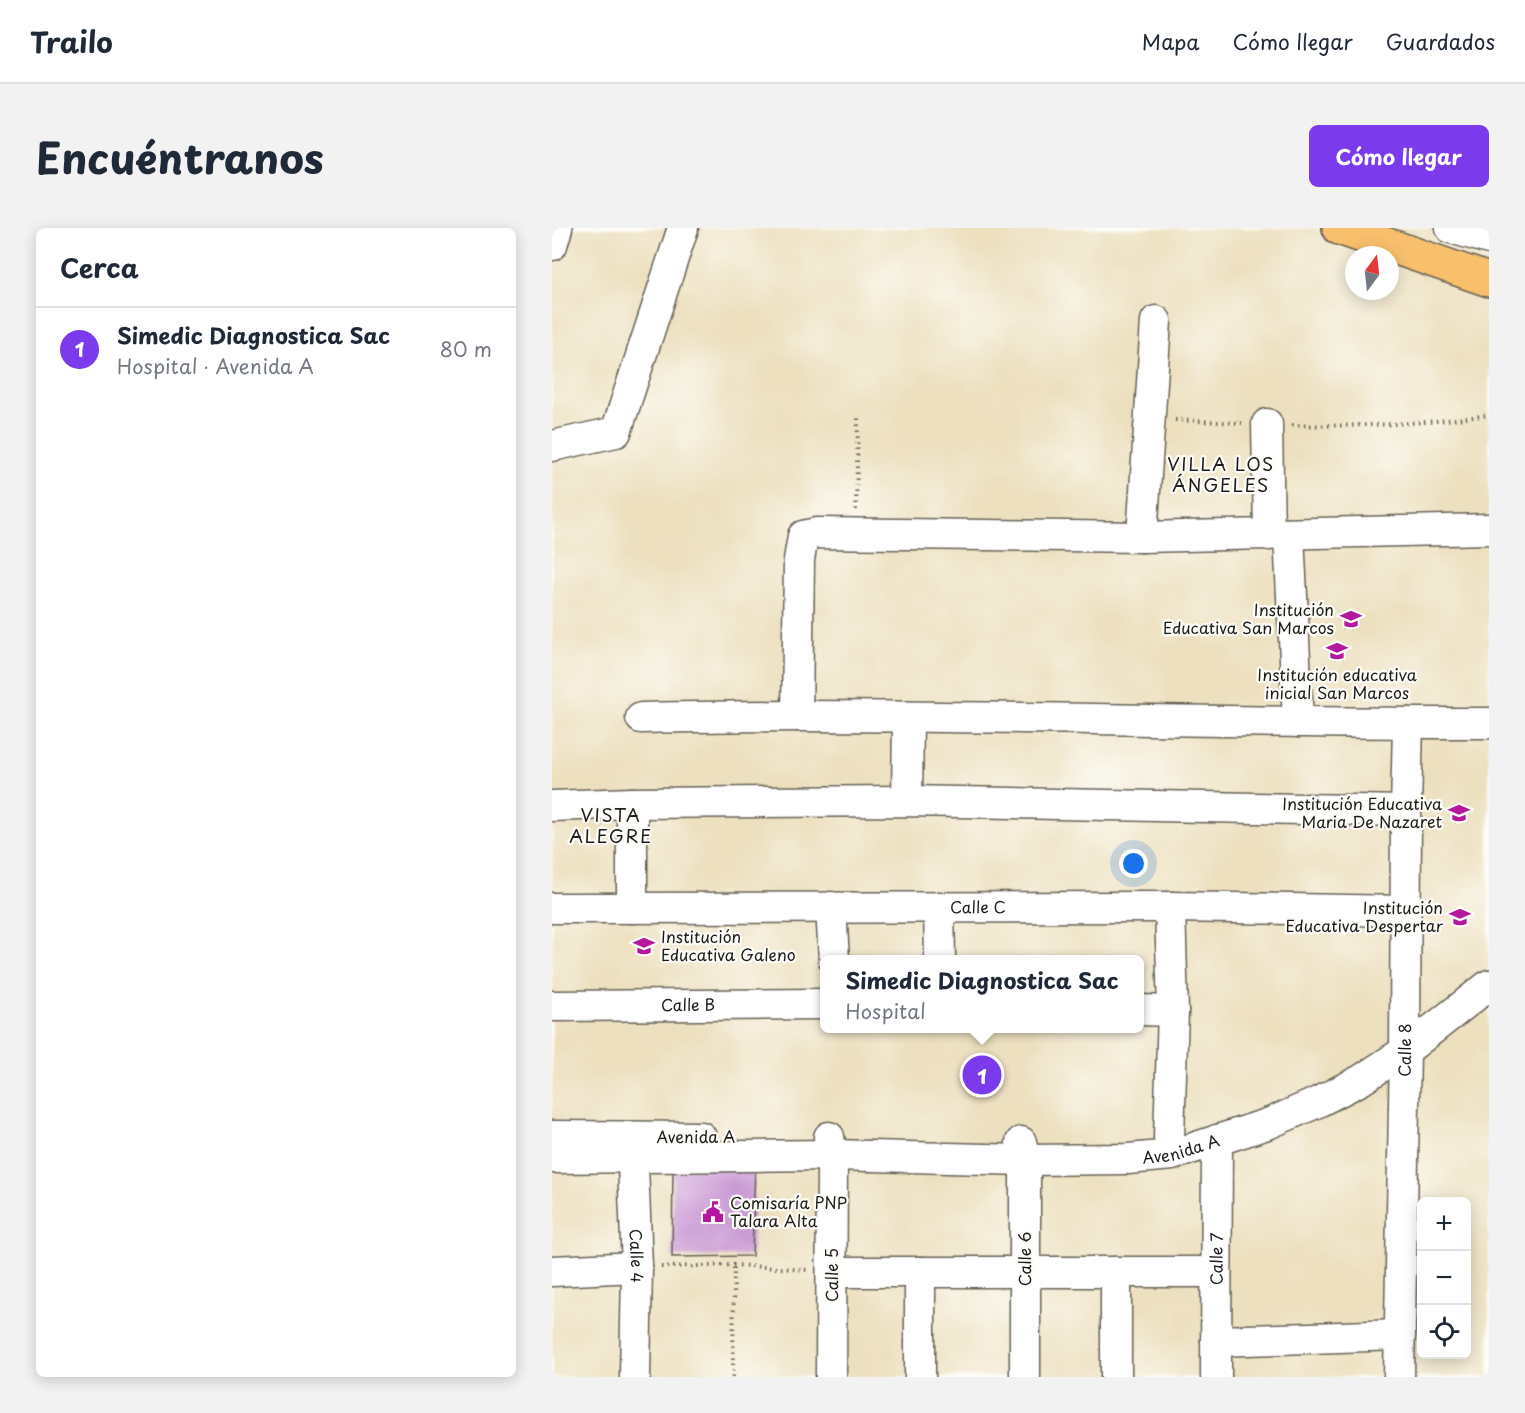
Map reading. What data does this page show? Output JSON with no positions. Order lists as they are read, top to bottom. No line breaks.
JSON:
{"streets":{"street":["Calle C","Calle B","Calle 8","Avenida A","Calle 4","Calle 6","Calle 7","Calle 5"]},"crossings":[["Calle C","Calle 8"],["Avenida A","Calle 4"],["Avenida A","Calle 6"],["Avenida A","Calle 7"],["Avenida A","Calle 5"]],"districts":["VILLA LOS ÁNGELES","VISTA ALEGRE"],"places":{"school or university":["Institución Educativa San Marcos","Institución educativa inicial San Marcos","Institución Educativa Maria De Nazaret","Institución Educativa Despertar","Institución Educativa Galeno"],"public building":["Comisaría PNP Talara Alta"]},"north":"top","page":{"header":"Trailo","nav":["Mapa","Cómo llegar","Guardados"],"title":"Encuéntranos","buttons":"Cómo llegar","heading":"Cerca","list":[{"mark":"1","name":"Simedic Diagnostica Sac","note":"Hospital · Avenida A","value":"80 m"}],"popup":["Simedic Diagnostica Sac","Hospital"],"pins":"1","map_buttons":["+","−"]}}
